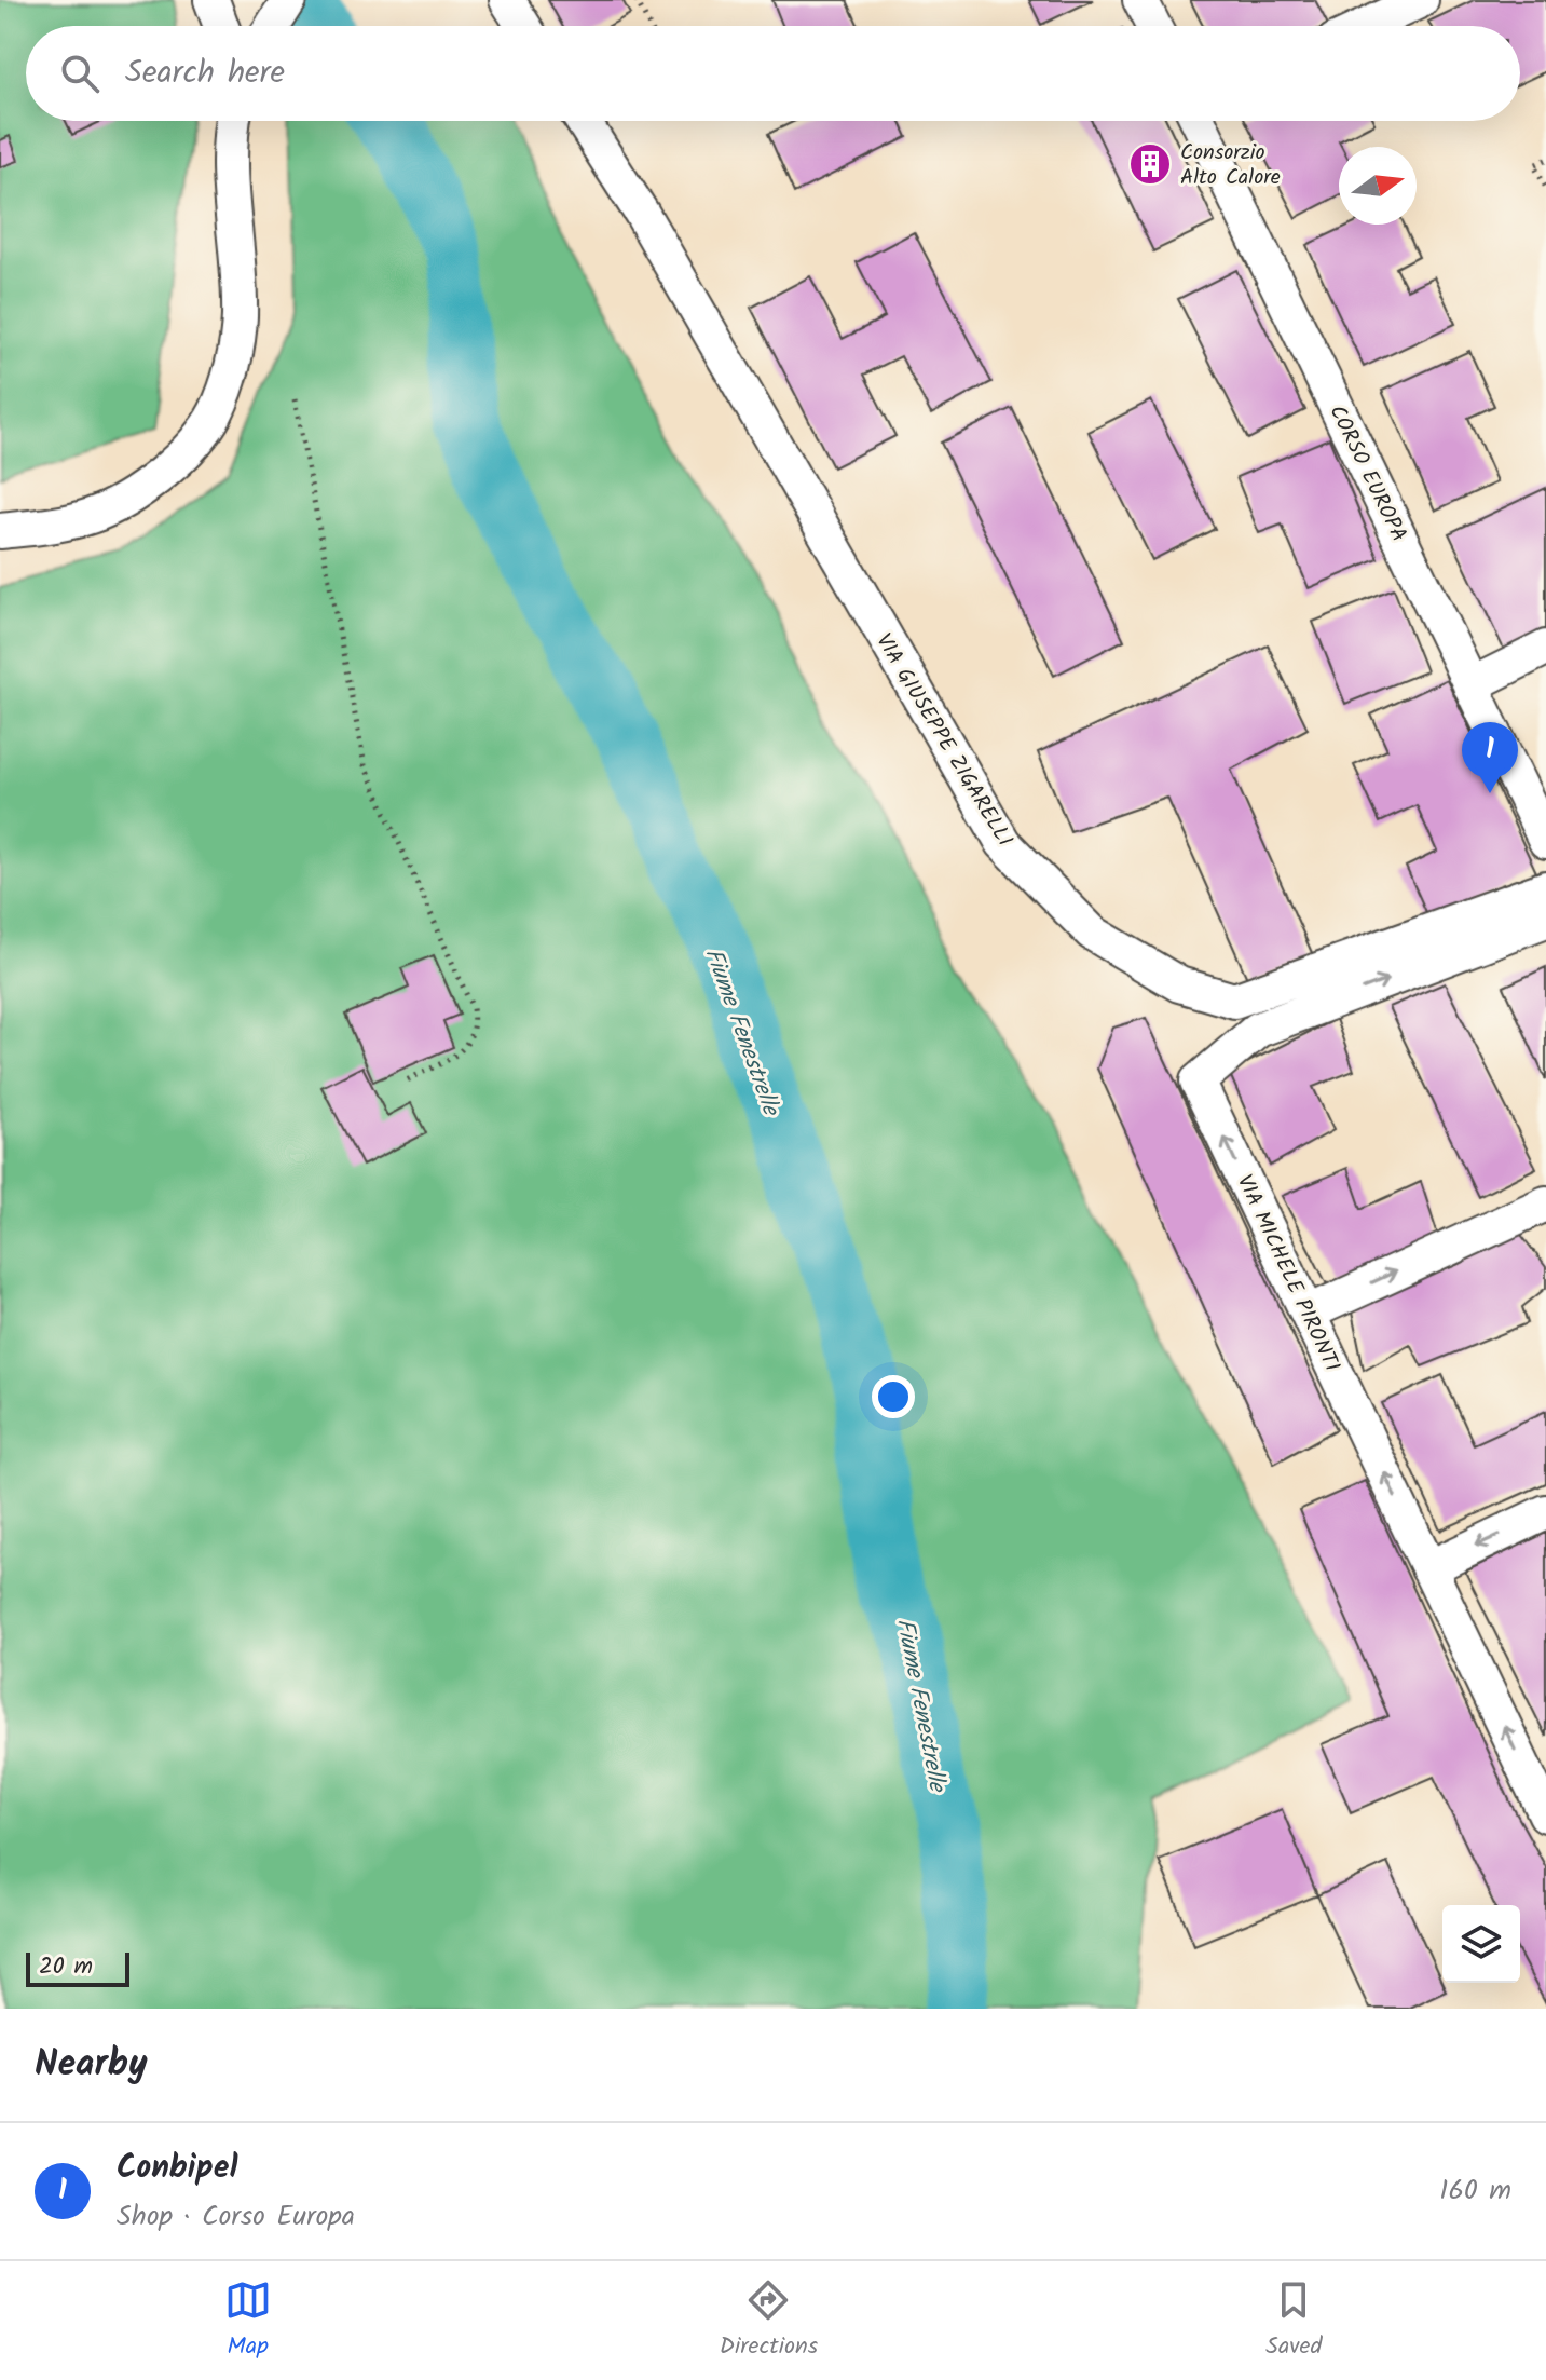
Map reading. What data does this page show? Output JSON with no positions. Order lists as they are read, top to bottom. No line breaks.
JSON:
{"streets":{"street":["CORSO EUROPA","VIA GIUSEPPE ZIGARELLI","VIA MICHELE PIRONTI"]},"water":["Fiume Fenestrelle"],"places":{"building":["Consorzio Alto Calore"]},"scale_bar":"20 m","north":"right","page":{"search":"Search here","pins":"1","scale":"20 m","heading":"Nearby","list":[{"mark":"1","name":"Conbipel","note":"Shop · Corso Europa","value":"160 m"}],"nav":["Map","Directions","Saved"]}}
